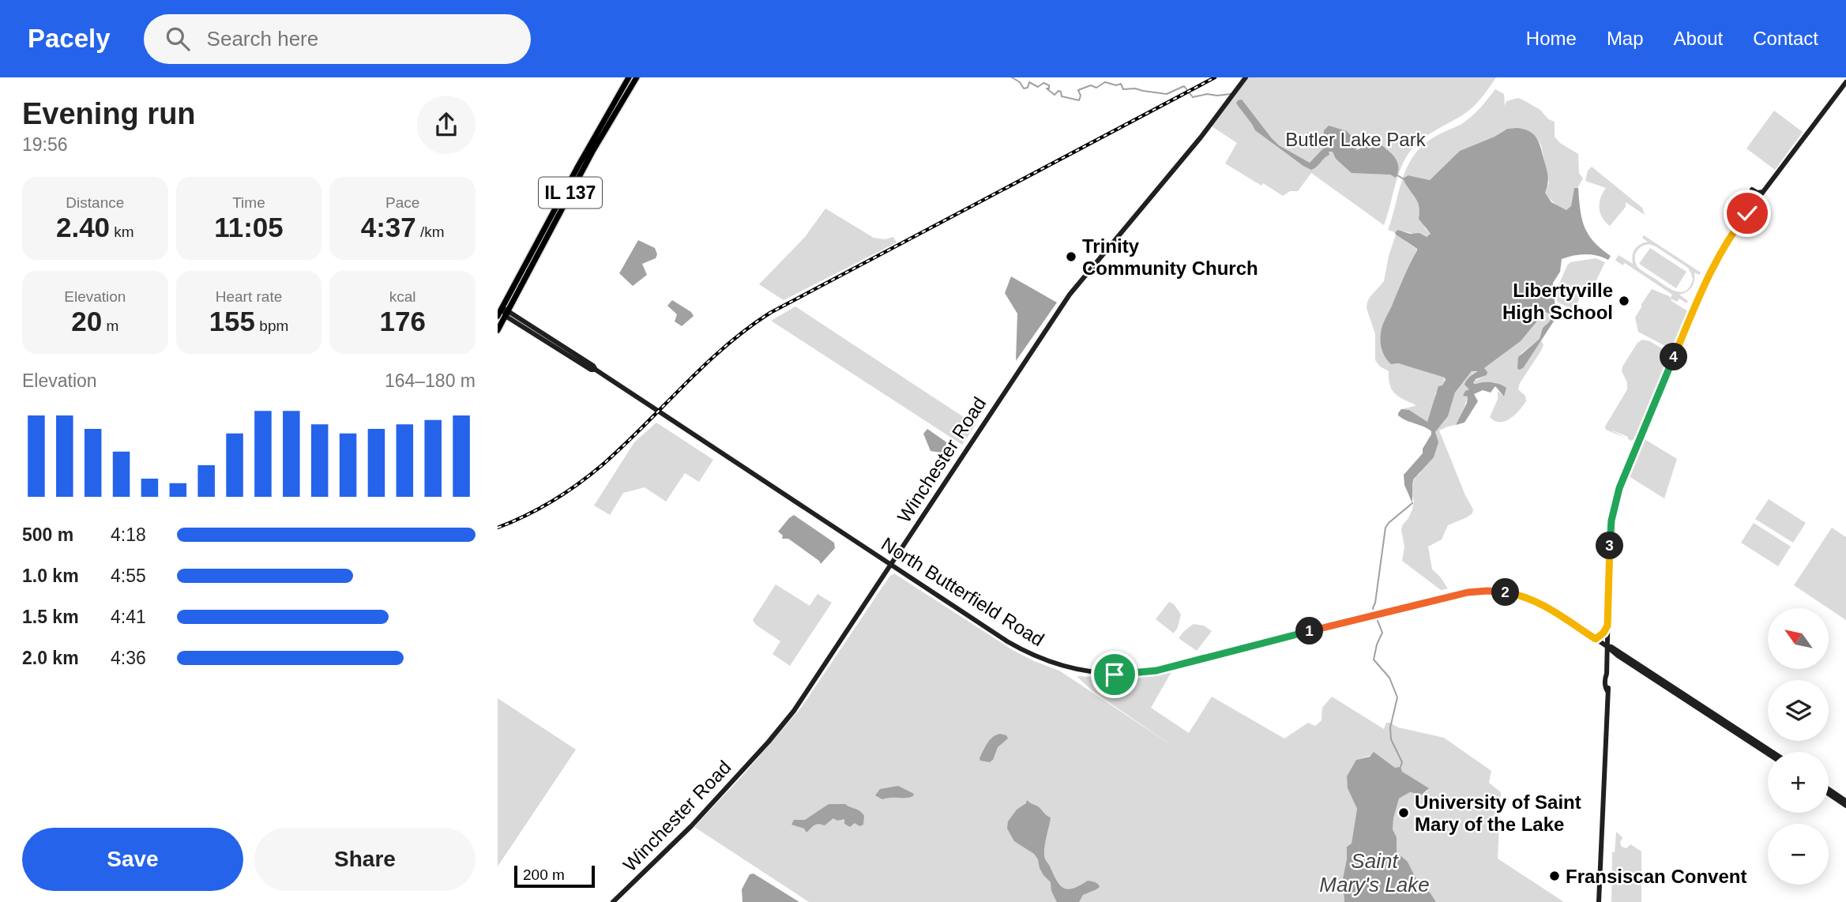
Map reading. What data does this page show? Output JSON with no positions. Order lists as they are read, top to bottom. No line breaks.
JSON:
{"streets":{"main road":["IL 137","Winchester Road","North Butterfield Road"]},"crossings":[["IL 137","North Butterfield Road"],["Winchester Road","North Butterfield Road"]],"water":["Saint Mary's Lake"],"parks":["Butler Lake Park"],"places":["Trinity Community Church","Libertyville High School","University of Saint Mary of the Lake","Fransiscan Convent"],"scale_bar":"200 m","north":"top left","page":{"header":"Pacely","search":"Search here","nav":["Home","Map","About","Contact"],"heading":["Evening run","19:56"],"stats":[["Distance","2.40 km"],["Time","11:05"],["Pace","4:37 /km"],["Elevation","20 m"],["Heart rate","155 bpm"],["kcal","176"]],"pins":["4","3","2","1"],"chart":["Elevation","164–180 m"],"list":[{"name":"500 m","note":"4:18"},{"name":"1.0 km","note":"4:55"},{"name":"1.5 km","note":"4:41"},{"name":"2.0 km","note":"4:36"}],"map_buttons":["+","−"],"buttons":["Save","Share"],"scale":"200 m"}}
